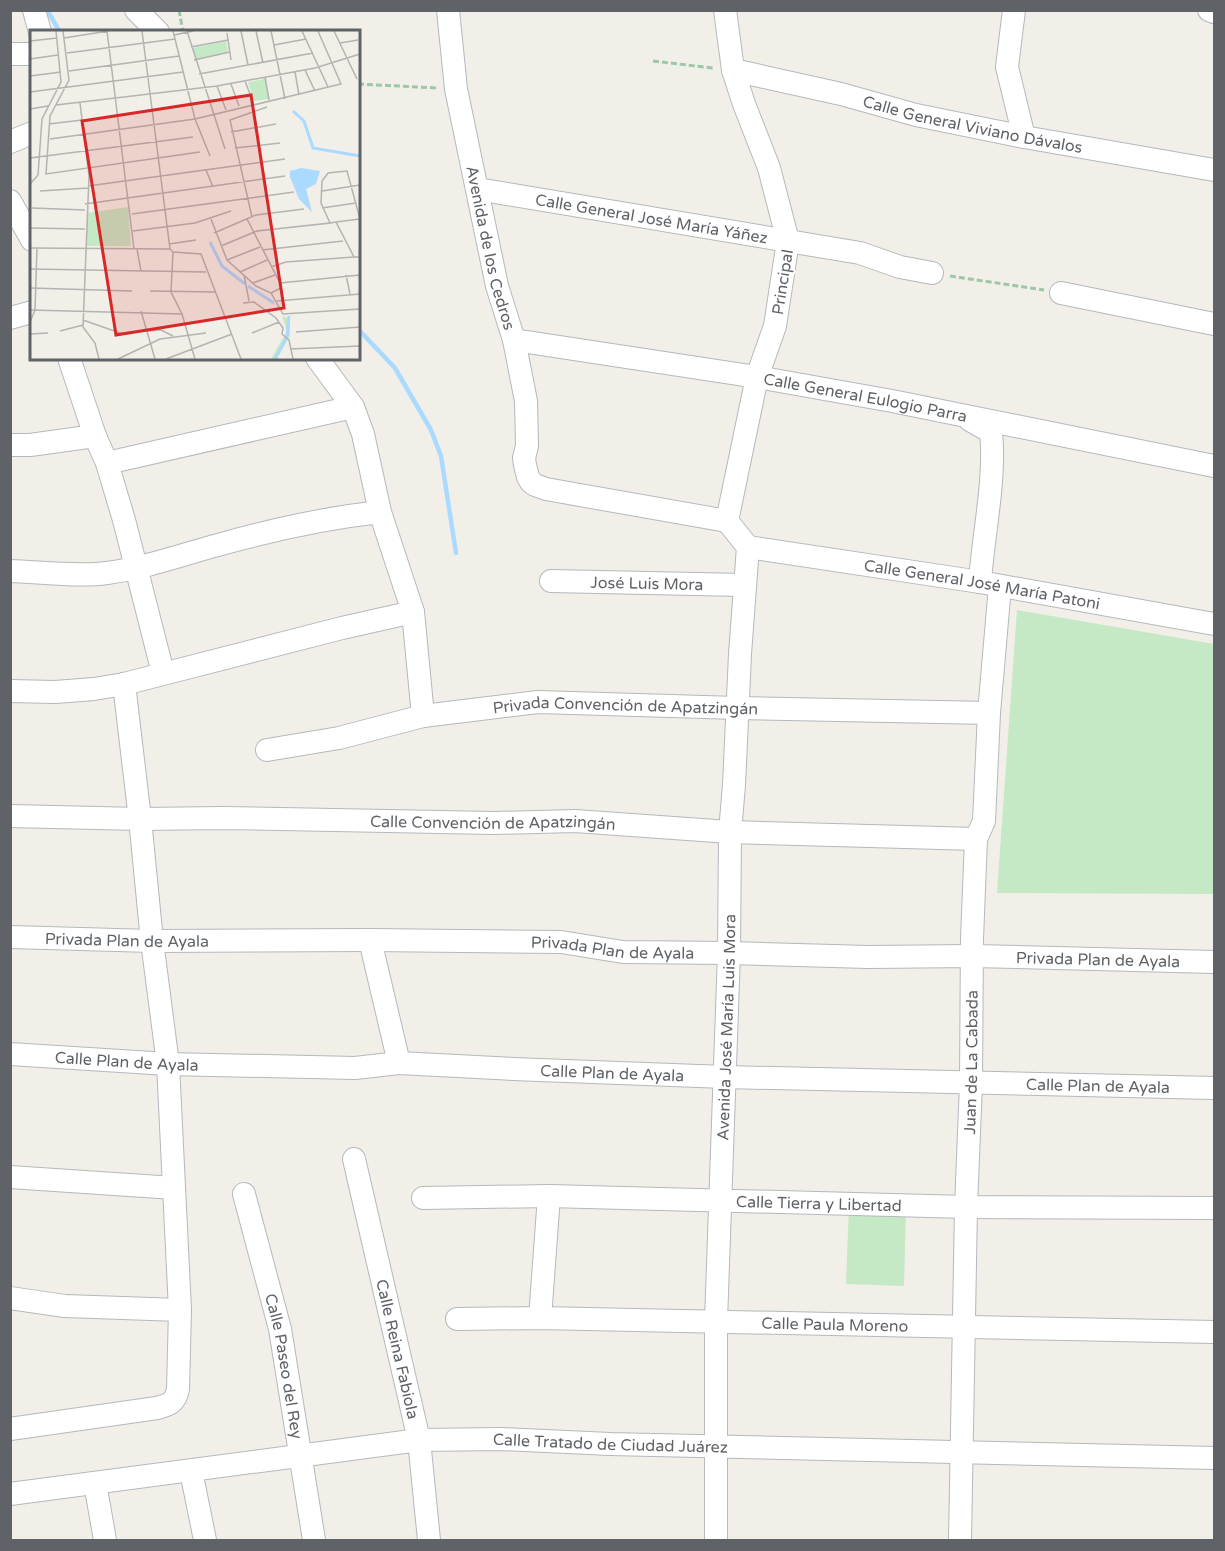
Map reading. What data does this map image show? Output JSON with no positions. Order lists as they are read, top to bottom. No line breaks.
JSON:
{"streets":{"street":["Calle General Viviano Dávalos","Calle General José María Yáñez","Avenida de los Cedros","Principal","Calle General Eulogio Parra","José Luis Mora","Calle General José María Patoni","Privada Convención de Apatzingán","Calle Convención de Apatzingán","Privada Plan de Ayala","Avenida José María Luis Mora","Calle Plan de Ayala","Juan de La Cabada","Calle Tierra y Libertad","Calle Paula Moreno","Calle Reina Fabiola","Calle Paseo del Rey","Calle Tratado de Ciudad Juárez"]},"crossings":[["Calle General Viviano Dávalos","Principal"],["Calle General José María Yáñez","Avenida de los Cedros"],["Calle General José María Yáñez","Principal"],["Avenida de los Cedros","Principal"],["Avenida de los Cedros","Calle General Eulogio Parra"],["Principal","Calle General Eulogio Parra"],["Calle General Eulogio Parra","Juan de La Cabada"],["José Luis Mora","Avenida José María Luis Mora"],["Calle General José María Patoni","Avenida José María Luis Mora"],["Calle General José María Patoni","Juan de La Cabada"],["Privada Convención de Apatzingán","Avenida José María Luis Mora"],["Privada Convención de Apatzingán","Juan de La Cabada"],["Calle Convención de Apatzingán","Avenida José María Luis Mora"],["Calle Convención de Apatzingán","Juan de La Cabada"],["Privada Plan de Ayala","Avenida José María Luis Mora"],["Privada Plan de Ayala","Juan de La Cabada"],["Avenida José María Luis Mora","Calle Plan de Ayala"],["Avenida José María Luis Mora","Calle Tierra y Libertad"],["Avenida José María Luis Mora","Calle Paula Moreno"],["Avenida José María Luis Mora","Calle Tratado de Ciudad Juárez"],["Calle Plan de Ayala","Juan de La Cabada"],["Juan de La Cabada","Calle Tierra y Libertad"],["Juan de La Cabada","Calle Paula Moreno"],["Juan de La Cabada","Calle Tratado de Ciudad Juárez"],["Calle Reina Fabiola","Calle Tratado de Ciudad Juárez"],["Calle Paseo del Rey","Calle Tratado de Ciudad Juárez"]]}
